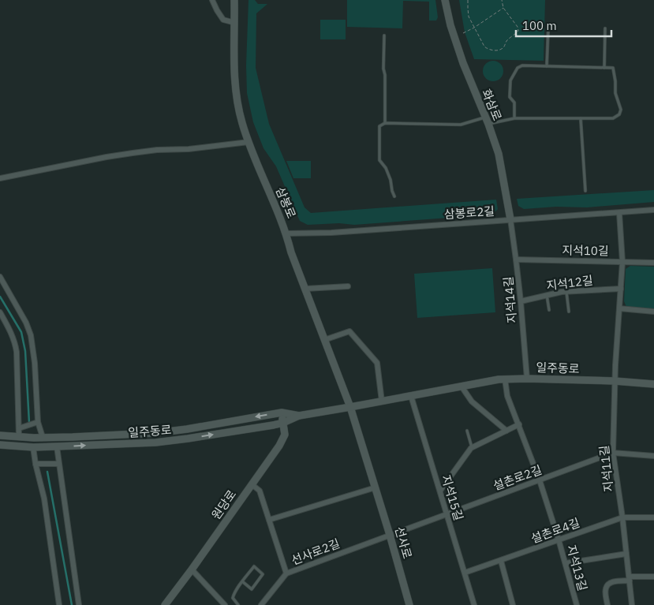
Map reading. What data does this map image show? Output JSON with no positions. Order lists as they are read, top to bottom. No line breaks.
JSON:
{"streets":{"street":["화삼로","삼봉로","삼봉로2길","지석10길","지석12길","지석14길","일주동로","지석11길","설촌로2길","지석15길","원당로","설촌로4길","선사로","선사로2길","지석13길"]},"crossings":[["화삼로","삼봉로2길"],["화삼로","지석14길"],["삼봉로","삼봉로2길"],["삼봉로","일주동로"],["삼봉로","선사로"],["삼봉로2길","지석14길"],["지석10길","지석14길"],["지석12길","지석14길"],["지석14길","일주동로"],["일주동로","지석11길"],["일주동로","지석15길"],["일주동로","원당로"],["일주동로","선사로"],["일주동로","지석13길"],["지석11길","설촌로2길"],["지석11길","설촌로4길"],["설촌로2길","지석15길"],["설촌로2길","선사로"],["설촌로2길","선사로2길"],["설촌로2길","지석13길"],["지석15길","설촌로4길"],["설촌로4길","지석13길"],["선사로","선사로2길"]],"scale_bar":"100 m"}
